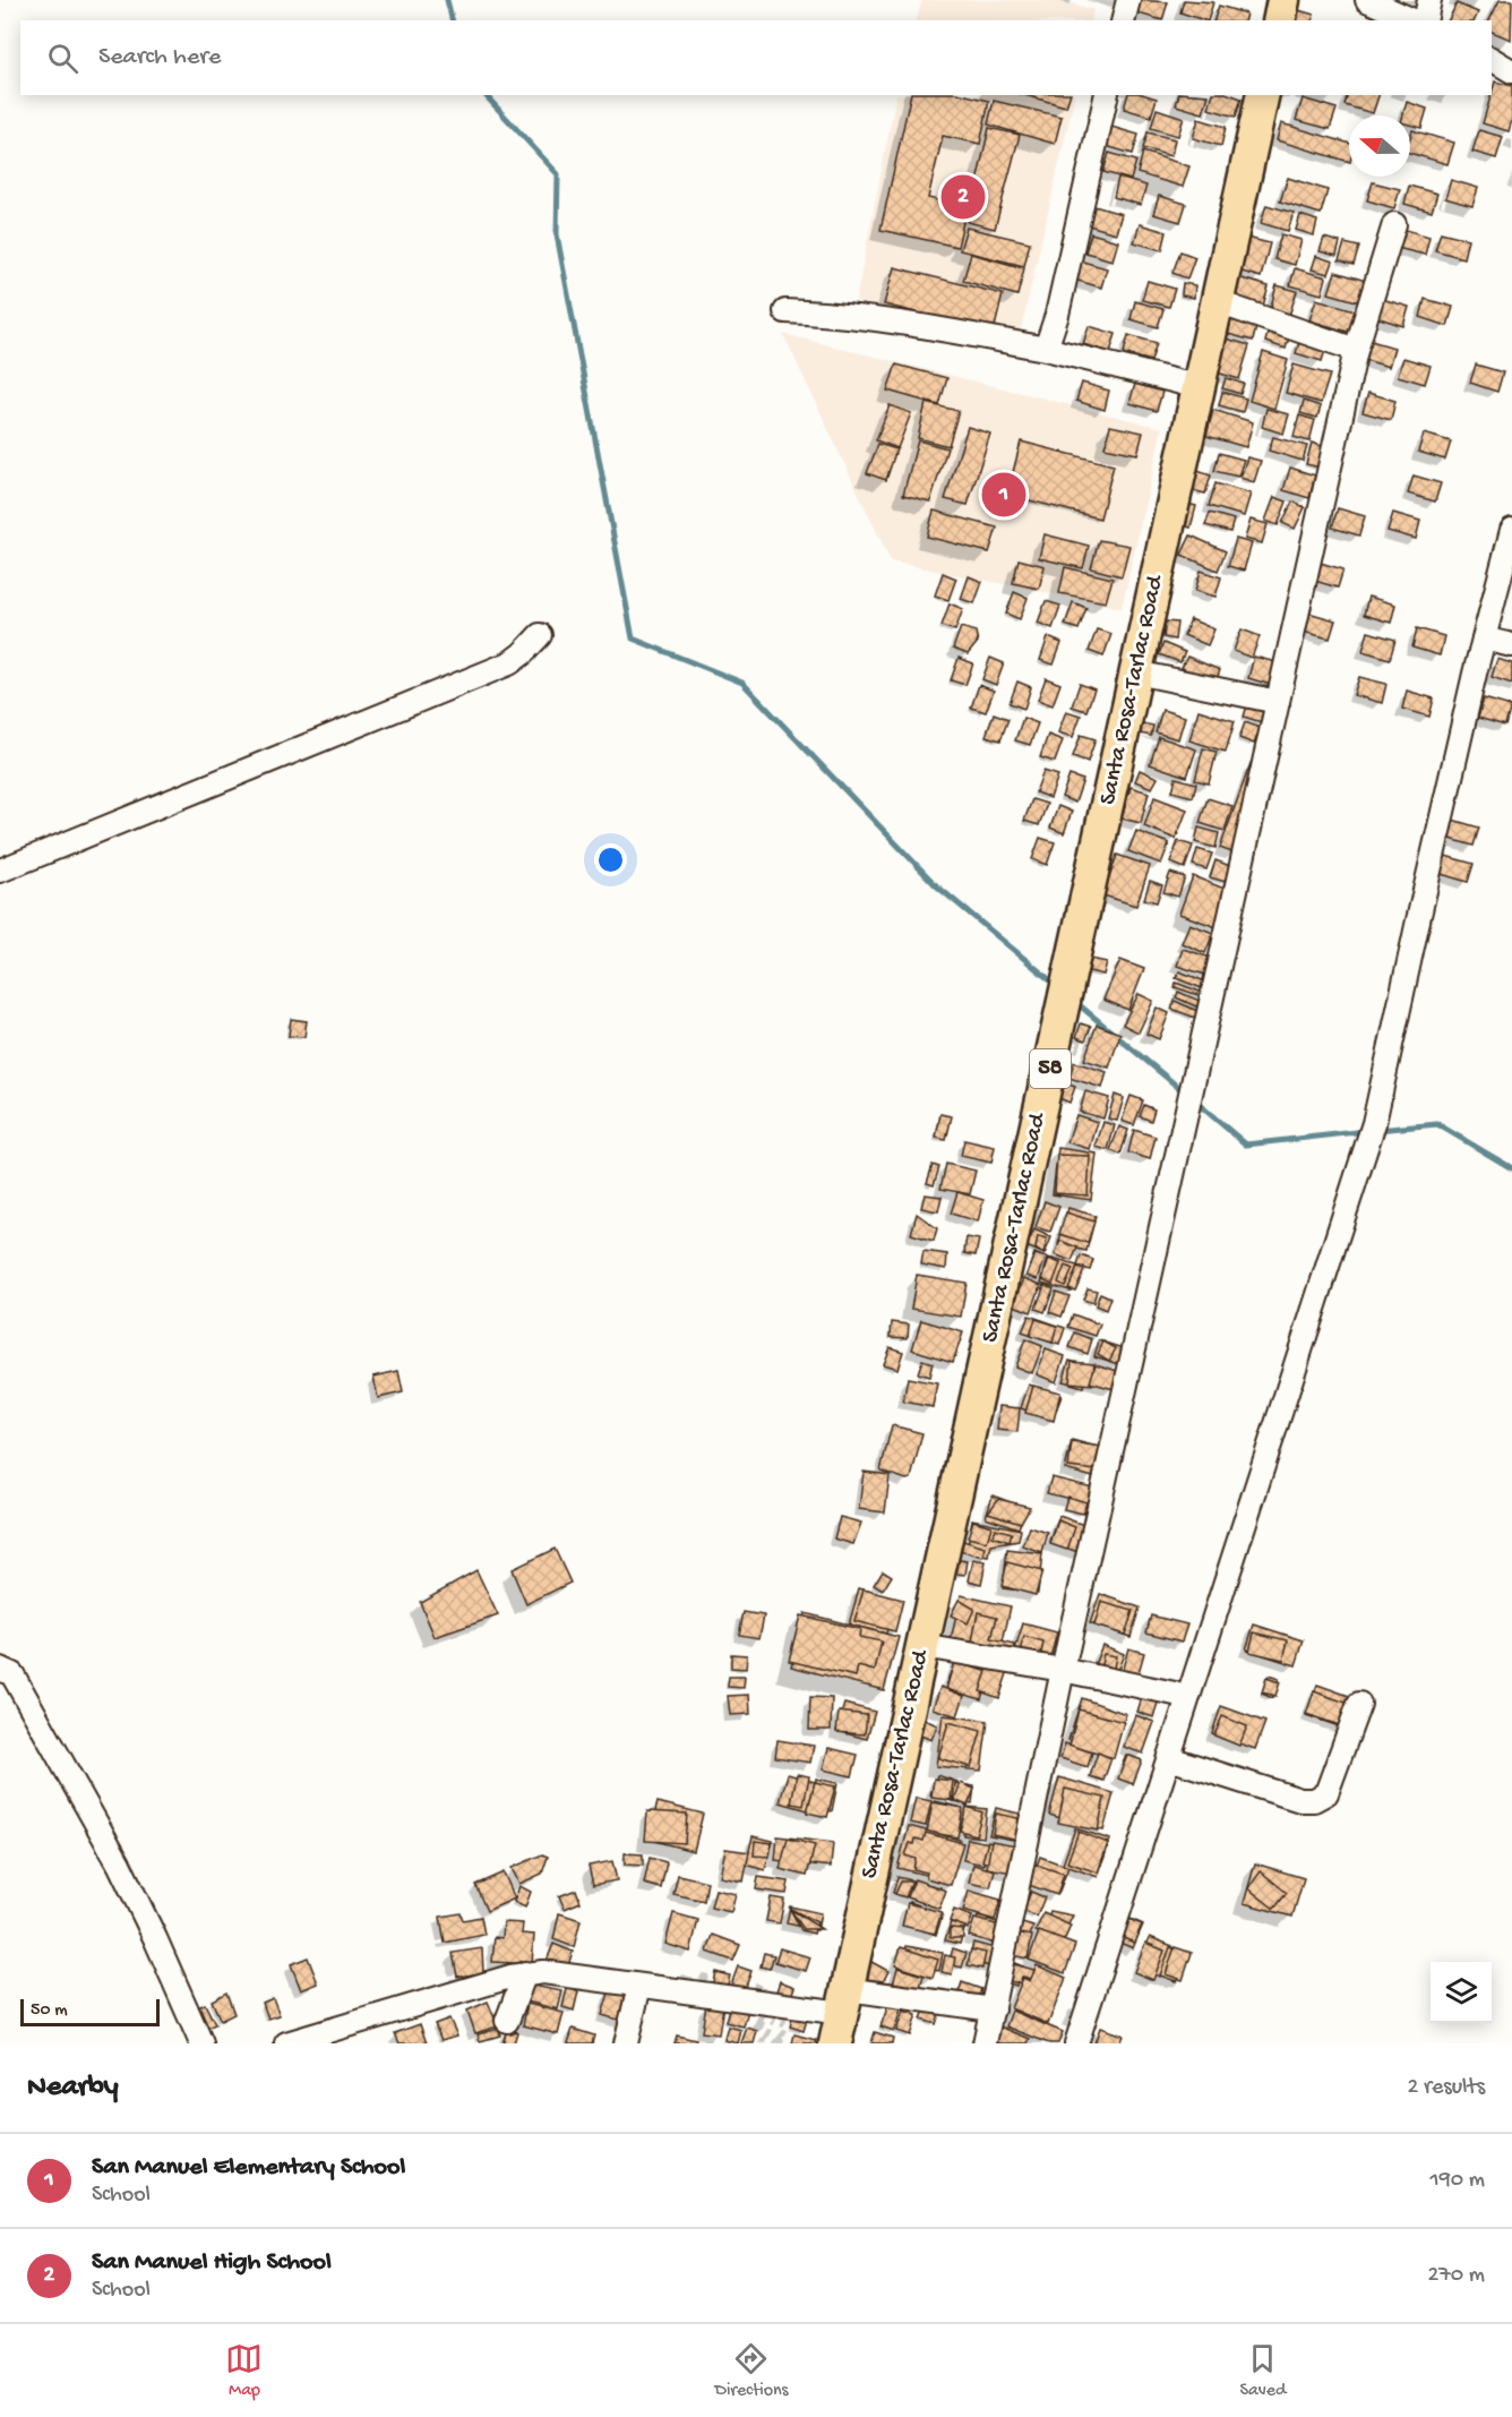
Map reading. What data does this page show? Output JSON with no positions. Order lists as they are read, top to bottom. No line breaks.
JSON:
{"streets":{"highway":["Santa Rosa-Tarlac Road","58"]},"scale_bar":"50 m","north":"left","page":{"search":"Search here","pins":["2","1"],"scale":"50 m","heading":["Nearby","2 results"],"list":[{"mark":"1","name":"San Manuel Elementary School","note":"School","value":"190 m"},{"mark":"2","name":"San Manuel High School","note":"School","value":"270 m"}],"nav":["Map","Directions","Saved"]}}
